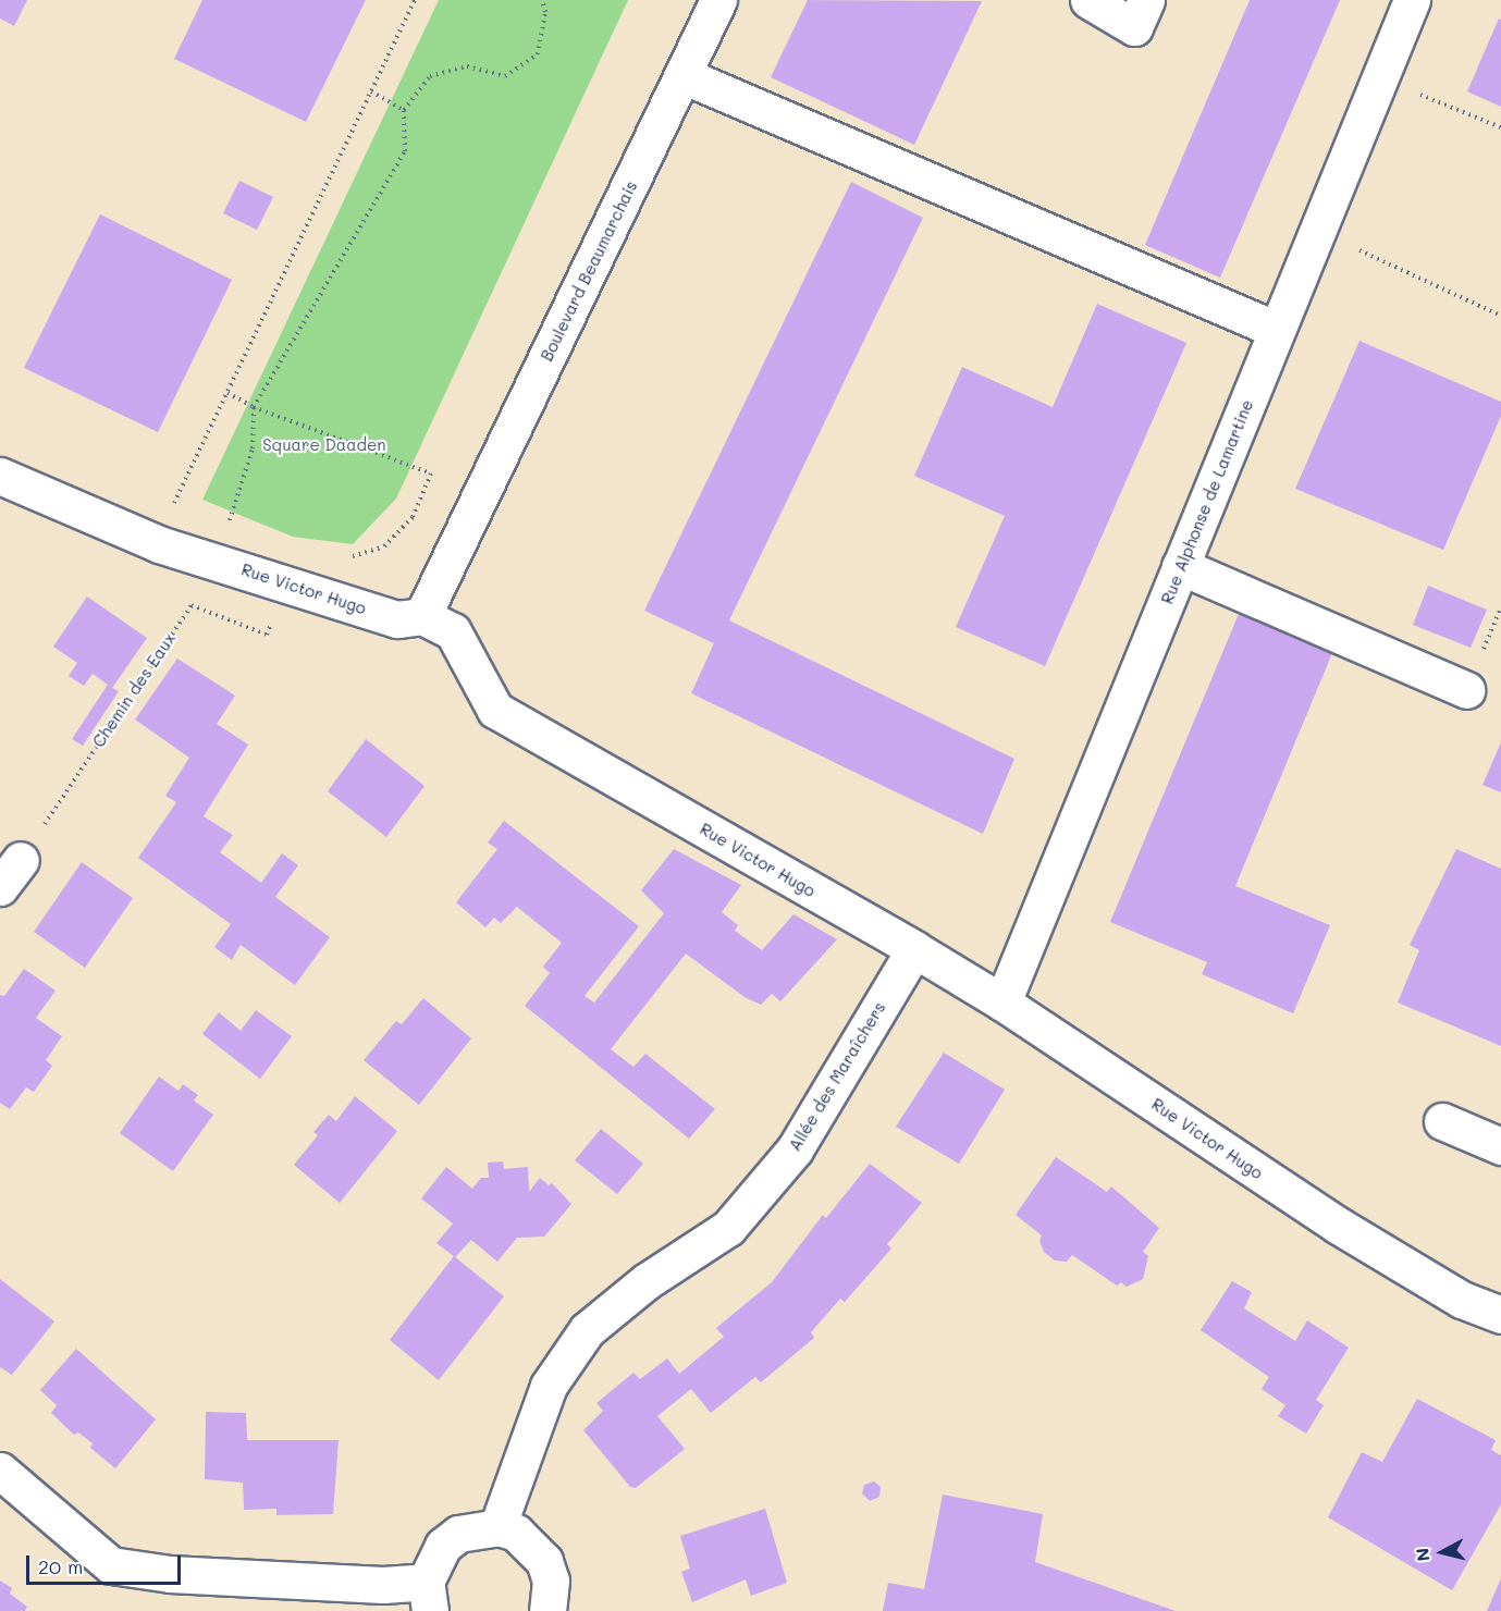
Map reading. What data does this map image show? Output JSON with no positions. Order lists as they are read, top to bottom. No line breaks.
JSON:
{"streets":{"street":["Boulevard Beaumarchais","Rue Alphonse de Lamartine","Rue Victor Hugo","Allée des Maraîchers"],"path":["Chemin des Eaux"]},"crossings":[["Boulevard Beaumarchais","Rue Victor Hugo"],["Rue Alphonse de Lamartine","Rue Victor Hugo"],["Rue Victor Hugo","Chemin des Eaux"],["Rue Victor Hugo","Allée des Maraîchers"]],"parks":["Square Daaden"],"scale_bar":"20 m","north":"left"}
